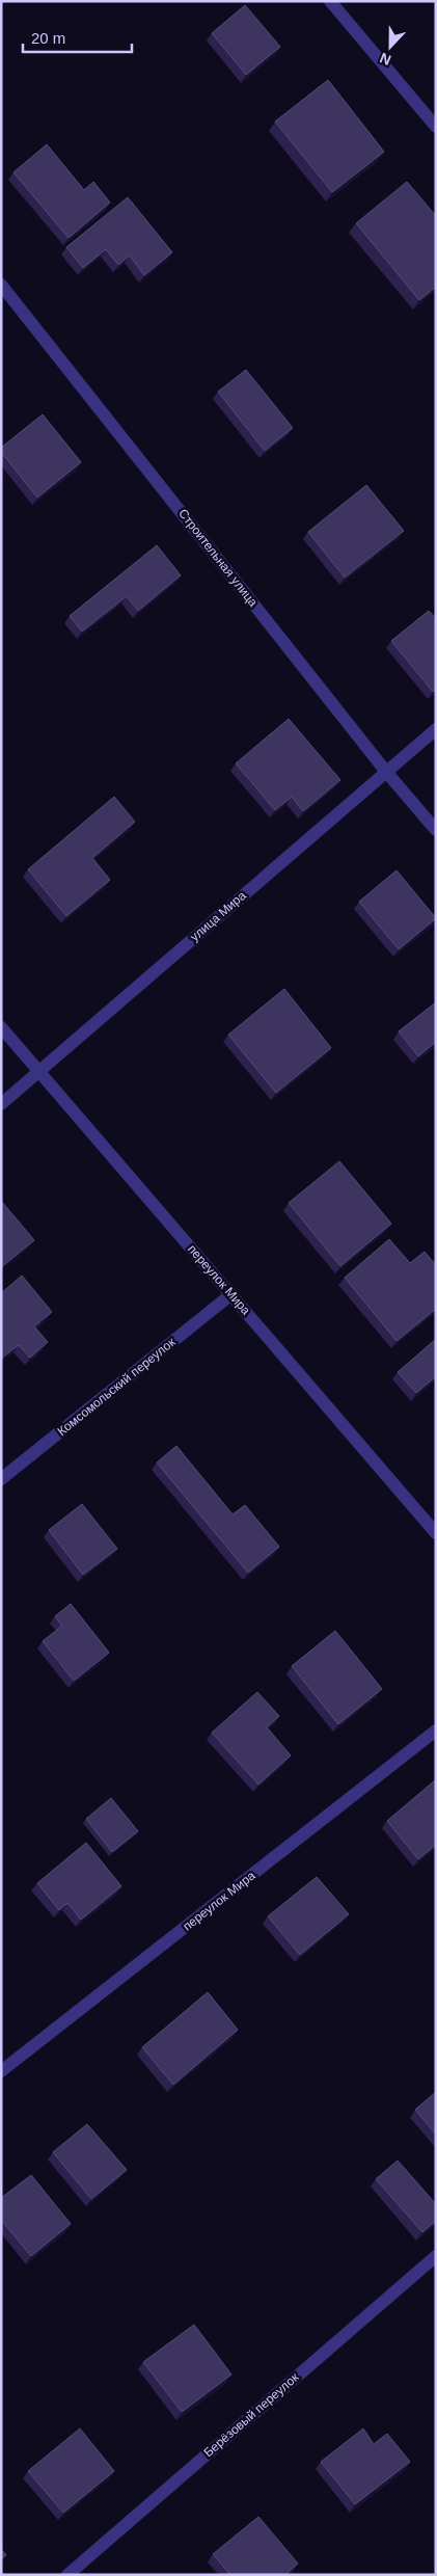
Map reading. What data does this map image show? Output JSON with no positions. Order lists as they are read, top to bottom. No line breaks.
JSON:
{"streets":{"street":["Строительная улица","улица Мира","переулок Мира","Комсомольский переулок","Берёзовый переулок"]},"crossings":[["Строительная улица","улица Мира"],["улица Мира","переулок Мира"],["переулок Мира","Комсомольский переулок"]],"scale_bar":"20 m","north":"bottom"}
